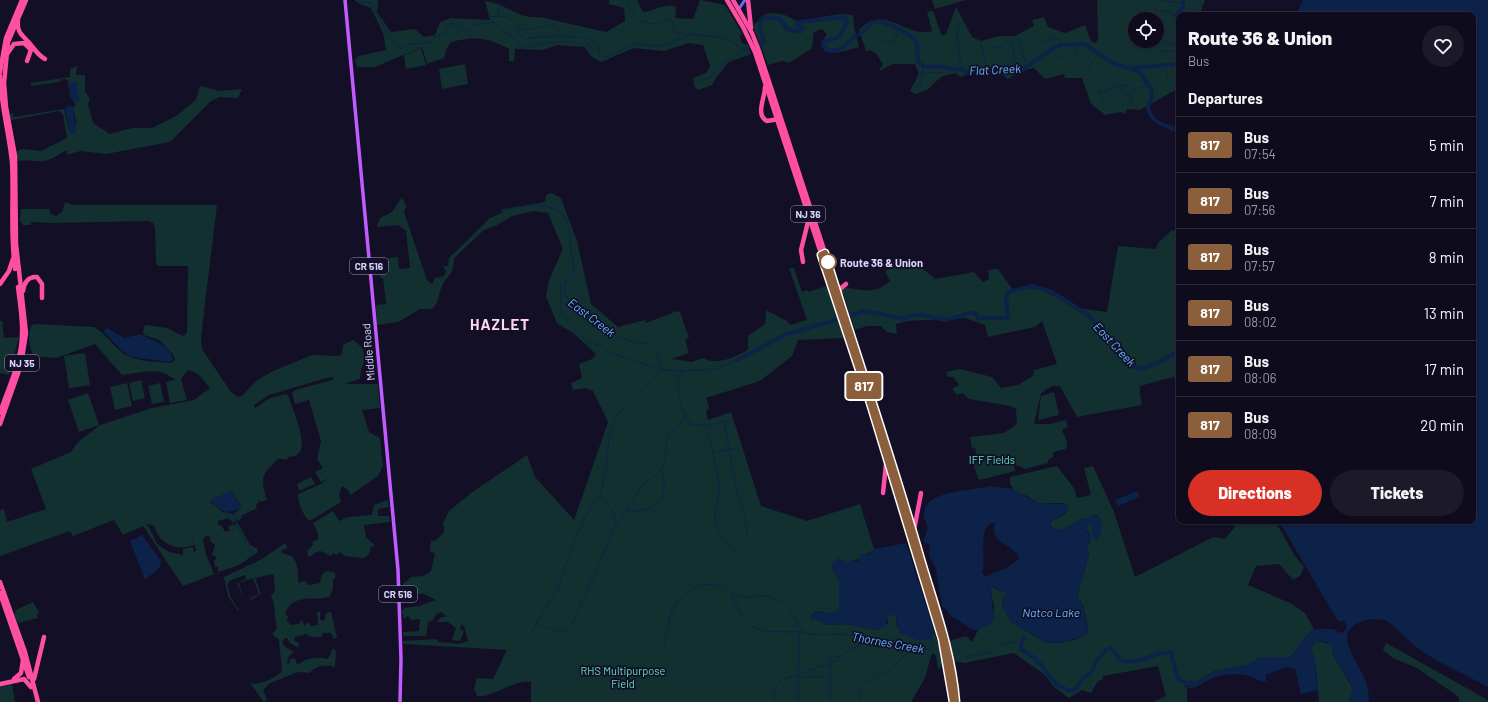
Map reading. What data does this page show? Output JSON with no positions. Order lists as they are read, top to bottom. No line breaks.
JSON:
{"streets":{"highway":["NJ 36","NJ 35"],"main road":["CR 516","Middle Road"]},"districts":["HAZLET"],"water":["Flat Creek","East Creek","Natco Lake","Thornes Creek"],"parks":["IFF Fields","RHS Multipurpose Field"],"places":["Route 36 & Union"],"lines":["bus line 817"],"page":{"on_map":"817","heading":[["Route 36 & Union","Bus"],"Departures"],"list":[{"mark":"817","name":"Bus","note":"07:54","value":"5 min"},{"mark":"817","name":"Bus","note":"07:56","value":"7 min"},{"mark":"817","name":"Bus","note":"07:57","value":"8 min"},{"mark":"817","name":"Bus","note":"08:02","value":"13 min"},{"mark":"817","name":"Bus","note":"08:06","value":"17 min"},{"mark":"817","name":"Bus","note":"08:09","value":"20 min"}],"buttons":["Directions","Tickets"]}}
